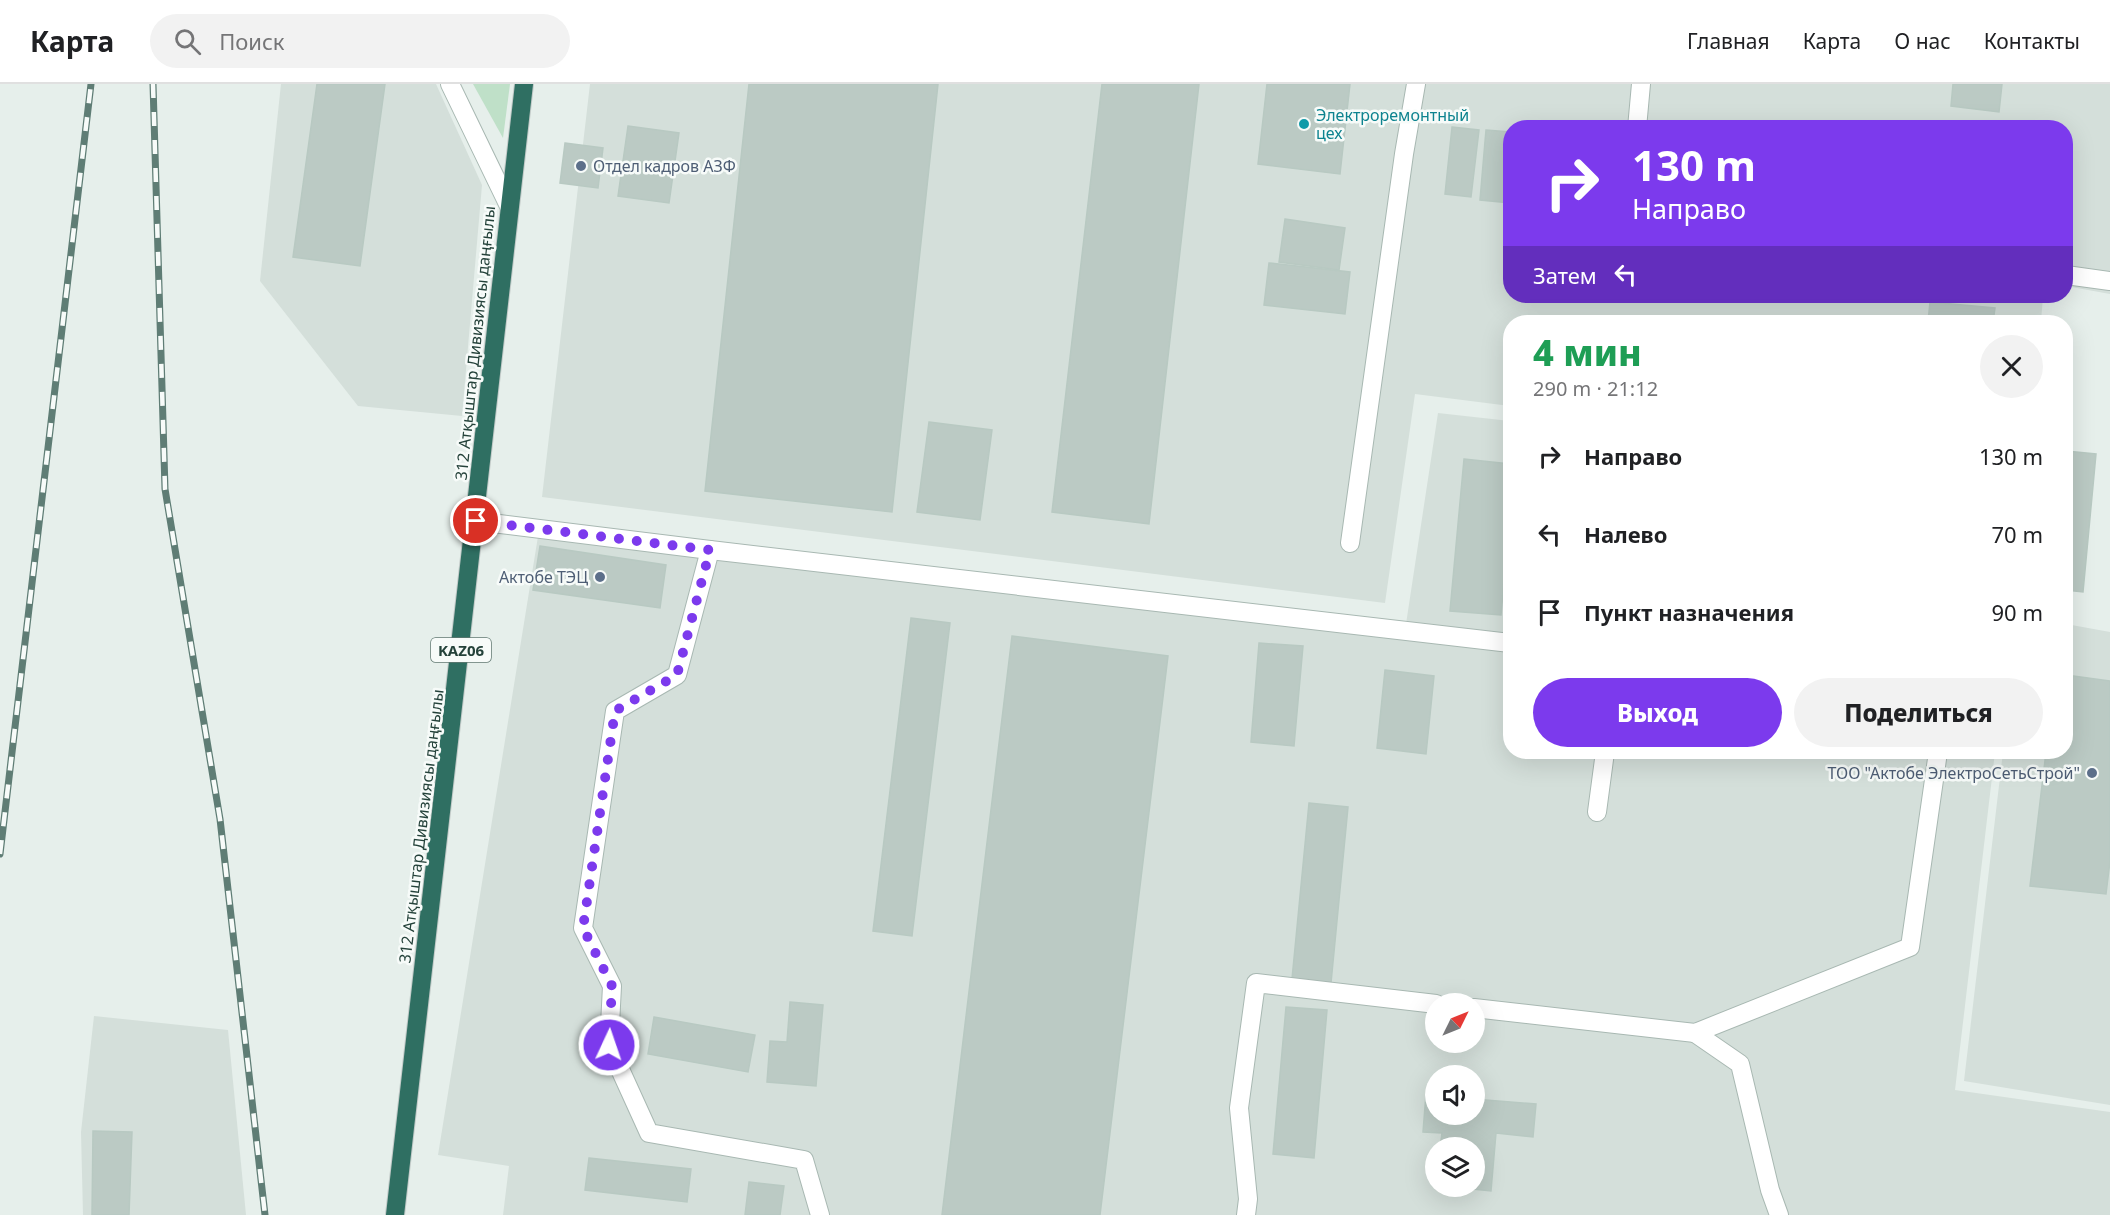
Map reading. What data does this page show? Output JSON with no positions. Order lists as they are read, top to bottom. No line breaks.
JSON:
{"streets":{"highway":["312 Атқыштар Дивизиясы даңғылы","KАZ06"]},"places":["Электроремонтный цех","Отдел кадров АЗФ","Актобе ТЭЦ","ТОО \"Актобе ЭлектроСетьСтрой\""],"north":"top right","page":{"header":"Карта","search":"Поиск","nav":["Главная","Карта","О нас","Контакты"],"turn":["130 m","Направо"],"then":"Затем","heading":["4 мин","290 m · 21:12"],"list":[{"name":"Направо","value":"130 m"},{"name":"Налево","value":"70 m"},{"name":"Пункт назначения","value":"90 m"}],"buttons":["Выход","Поделиться"]}}
